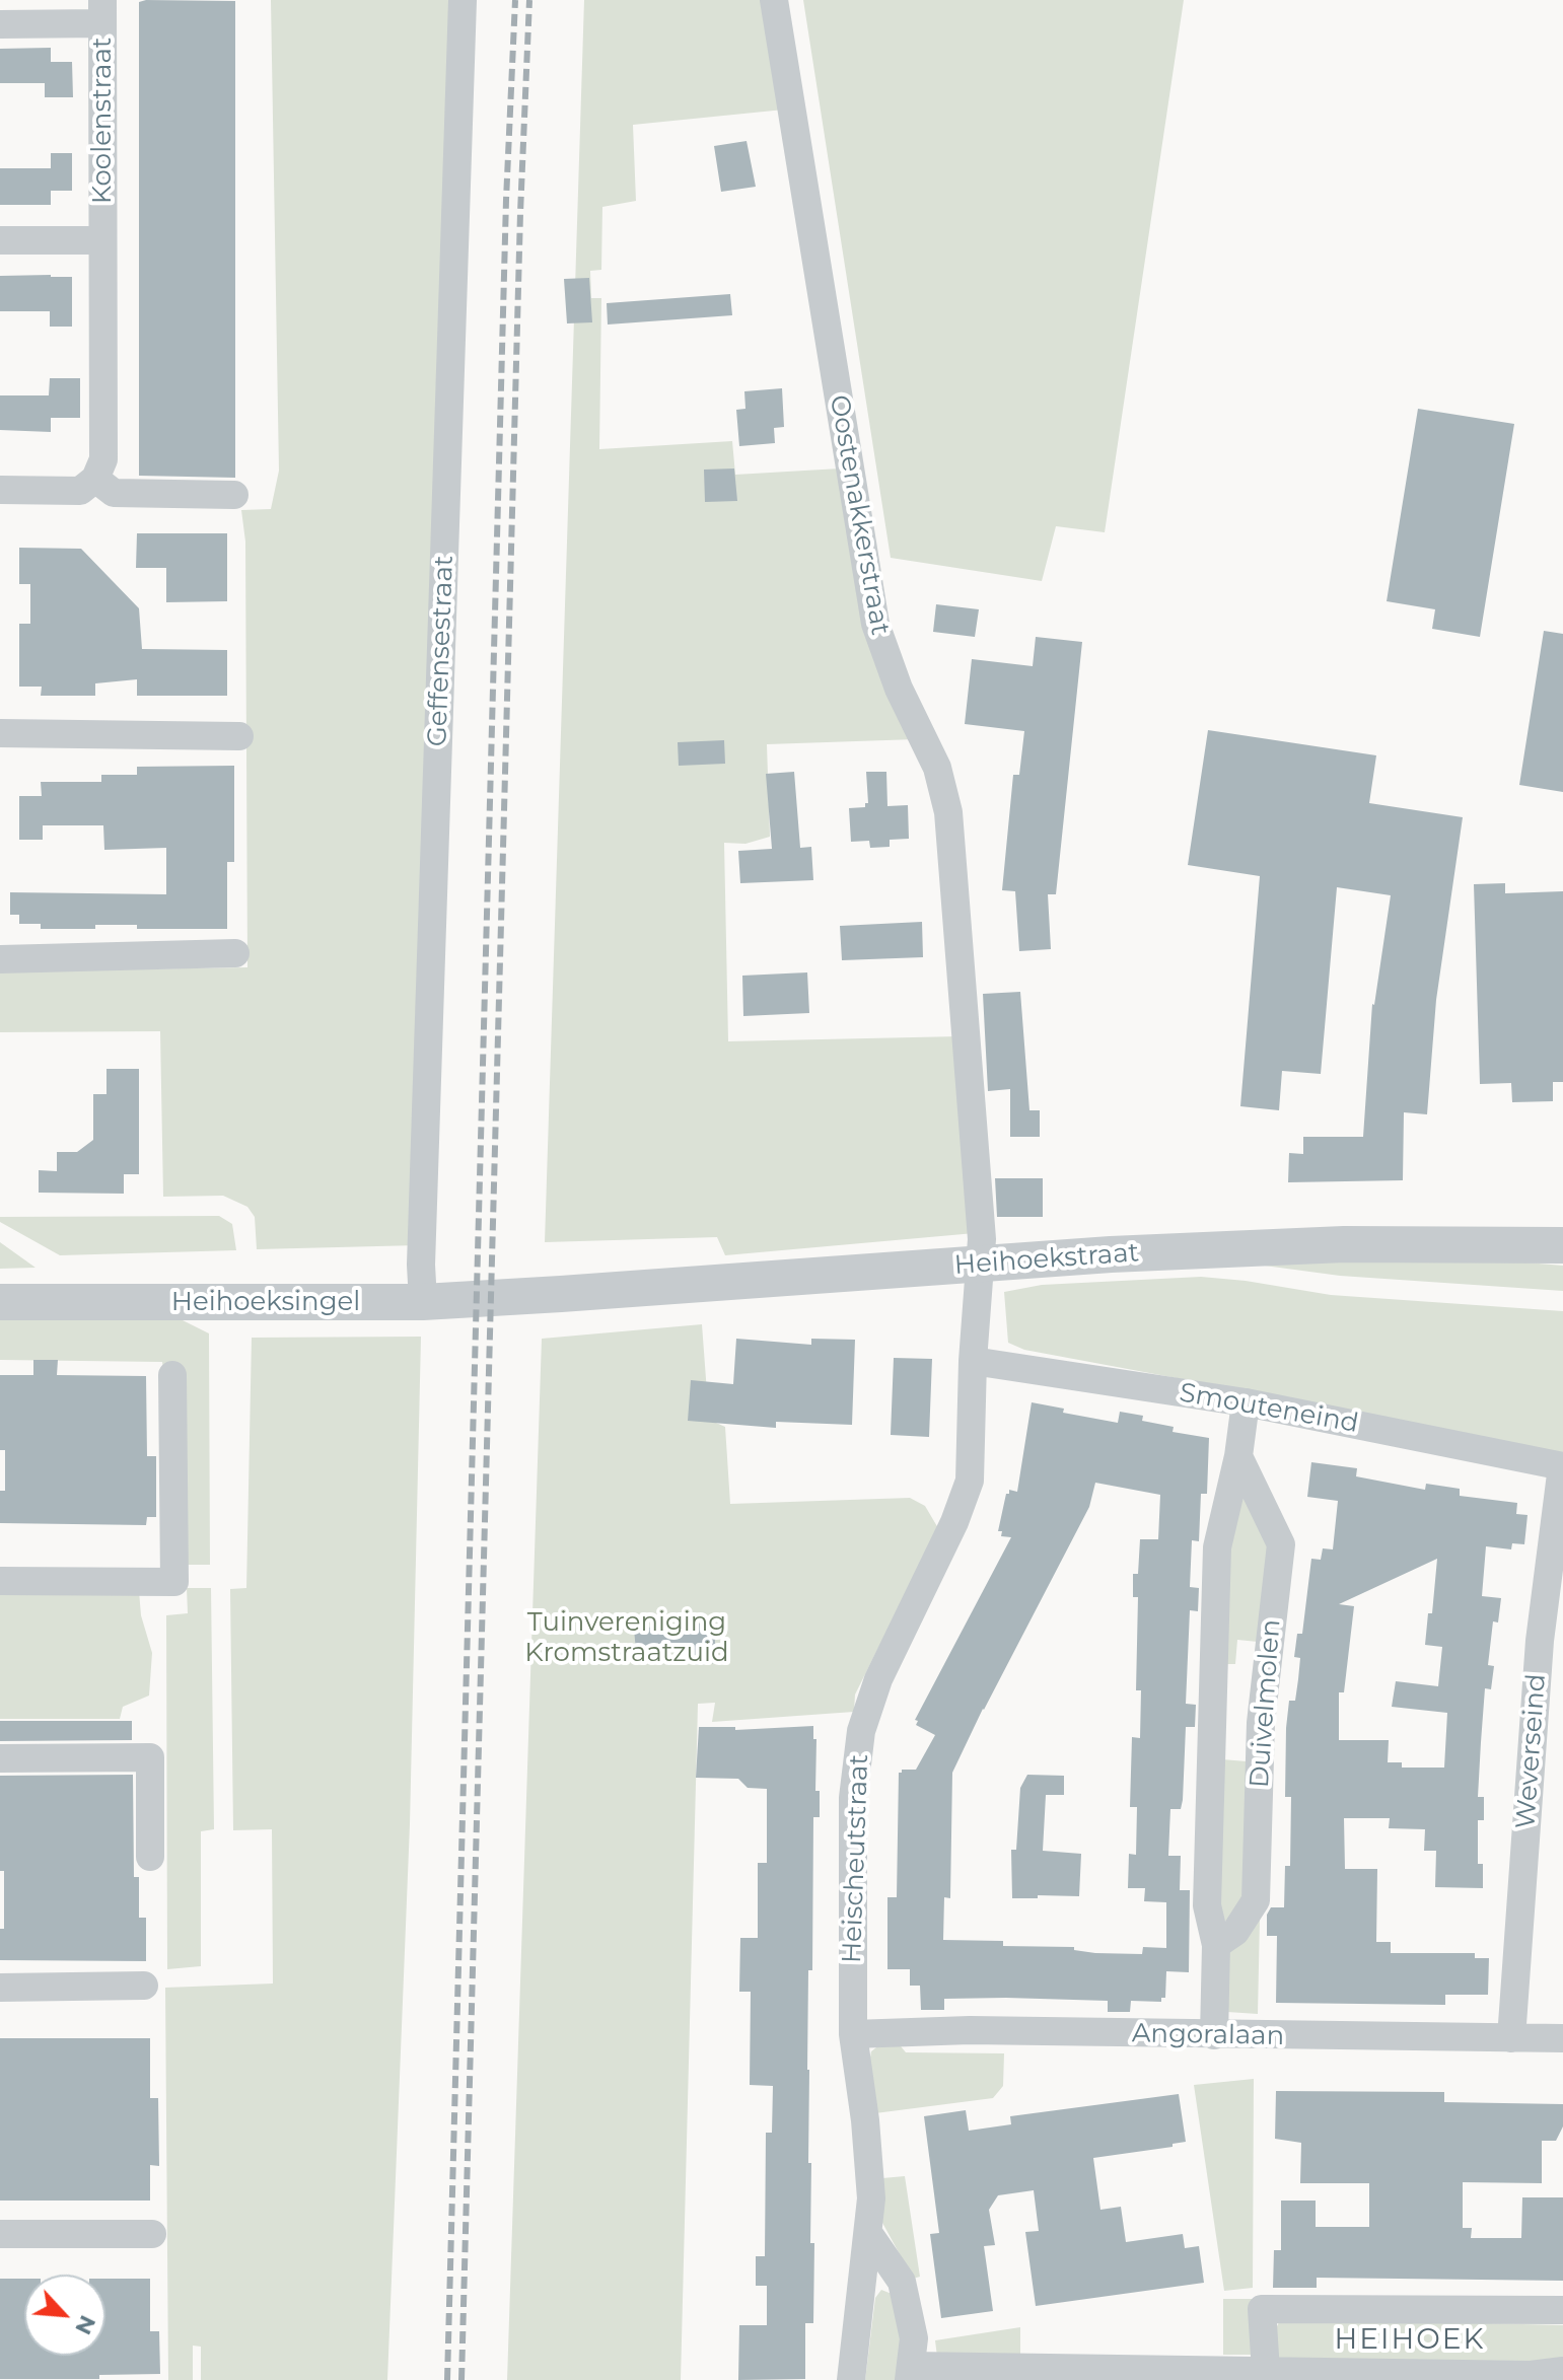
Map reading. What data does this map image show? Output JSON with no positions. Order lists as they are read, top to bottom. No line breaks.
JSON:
{"streets":{"street":["Koolenstraat","Oostenakkerstraat","Geffensestraat","Heihoekstraat","Heihoeksingel","Smouteneind","Duivelmolen","Weverseind","Heischeutstraat","Angoralaan"]},"crossings":[["Oostenakkerstraat","Heihoekstraat"],["Oostenakkerstraat","Heischeutstraat"],["Geffensestraat","Heihoeksingel"],["Heihoekstraat","Heihoeksingel"],["Heihoekstraat","Heischeutstraat"],["Smouteneind","Duivelmolen"],["Smouteneind","Weverseind"],["Smouteneind","Heischeutstraat"],["Duivelmolen","Angoralaan"],["Weverseind","Angoralaan"],["Heischeutstraat","Angoralaan"]],"districts":["HEIHOEK"],"parks":["Tuinvereniging Kromstraatzuid"],"north":"bottom right"}
